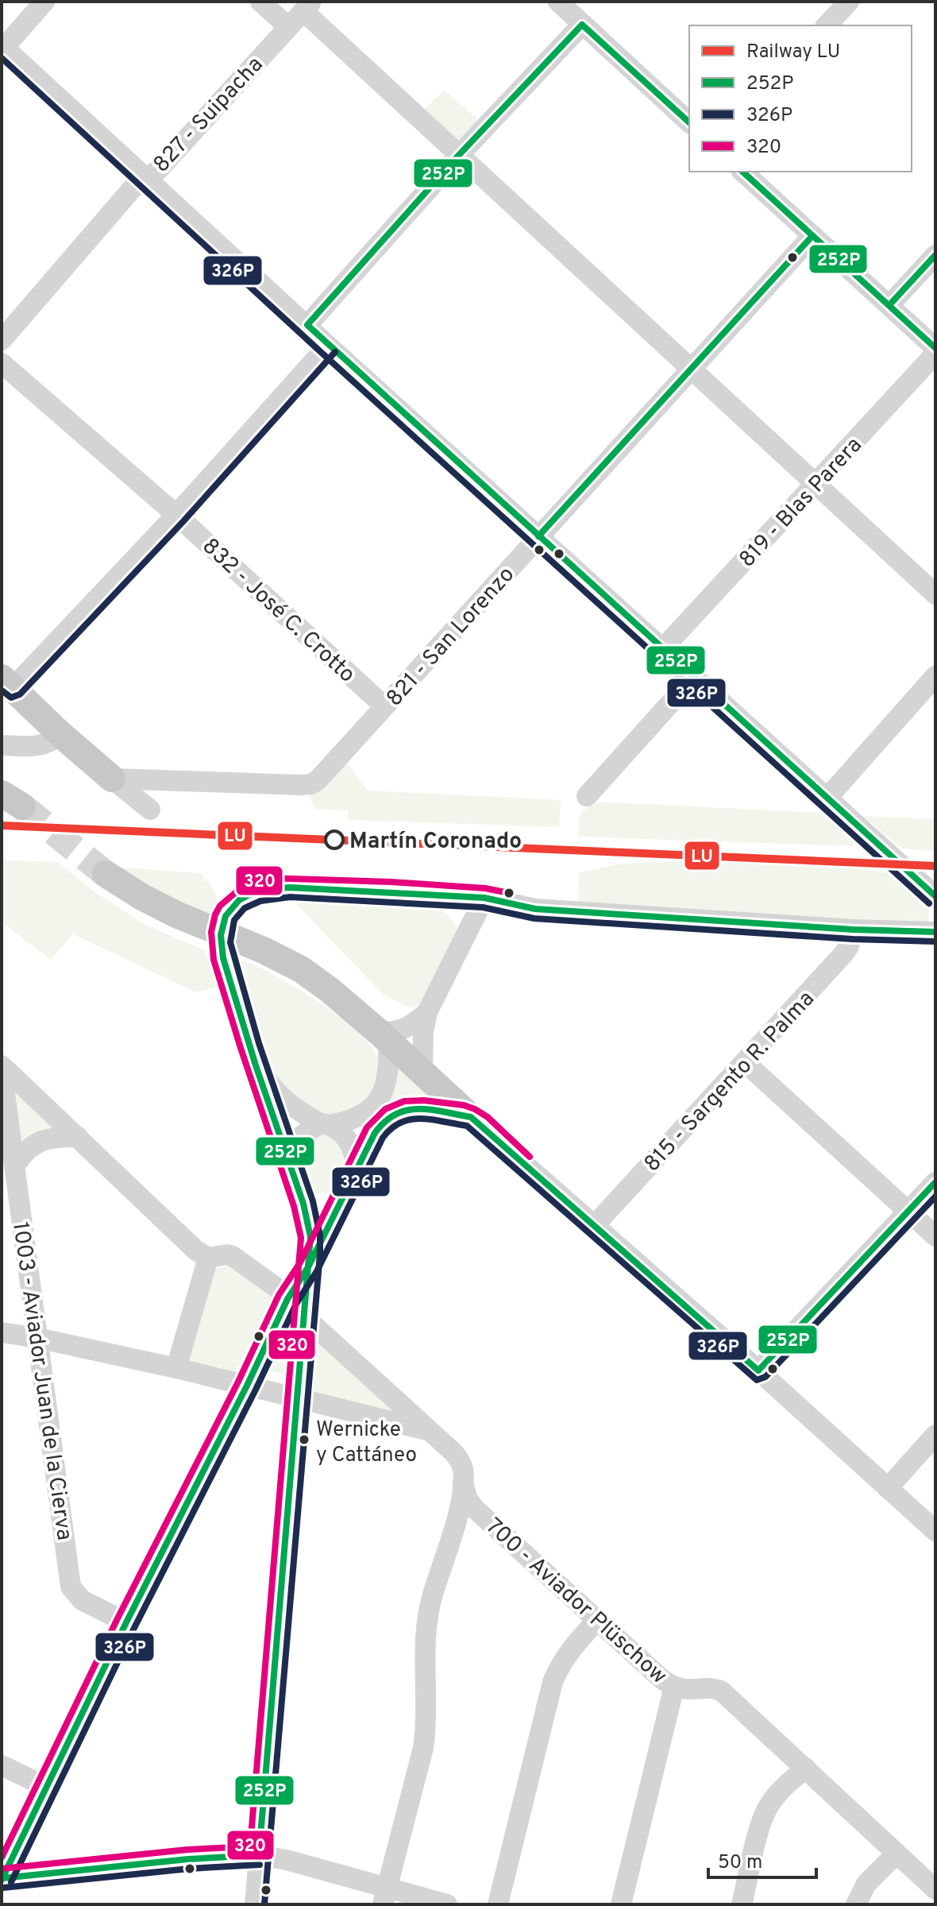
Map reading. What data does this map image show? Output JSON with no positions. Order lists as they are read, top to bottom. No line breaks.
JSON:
{"streets":{"street":["827 - Suipacha","819 - Blas Parera","832 - José C. Crotto","821 - San Lorenzo","815 - Sargento R. Palma","1003 - Aviador Juan de la Cierva","700 - Aviador Plüschow"]},"crossings":[["832 - José C. Crotto","821 - San Lorenzo"]],"places":["Martín Coronado","Wernicke y Cattáneo"],"lines":["transit line 252P","transit line 326P","rail line LU","transit line 320"],"legend":["Railway LU","252P","326P","320"],"scale_bar":"50 m"}
